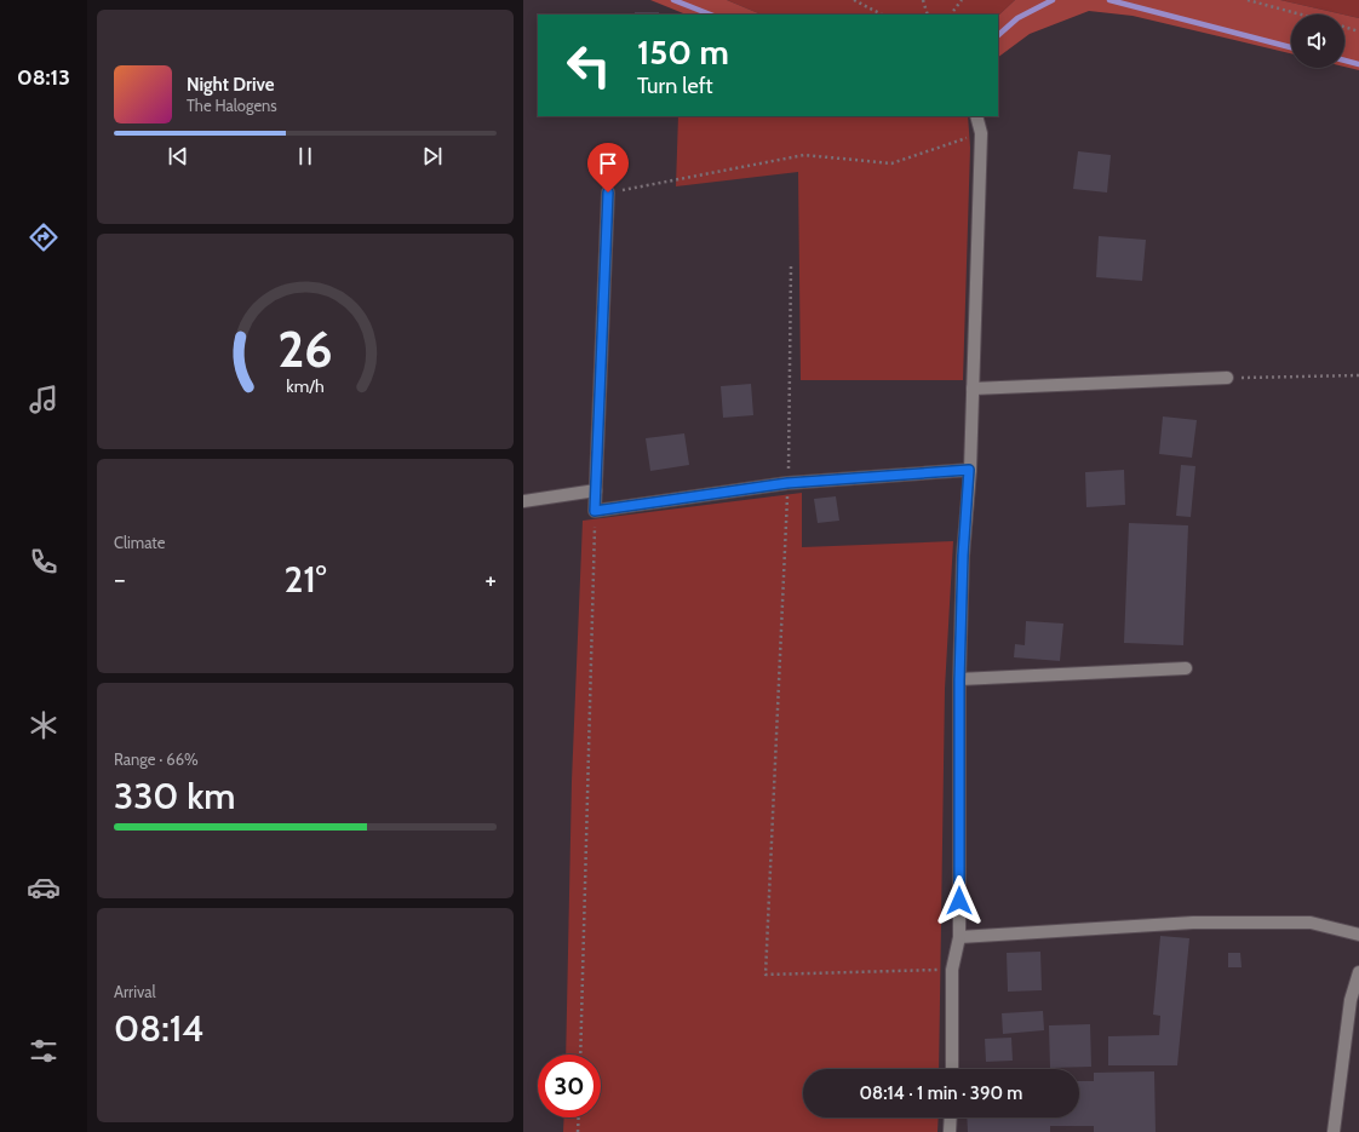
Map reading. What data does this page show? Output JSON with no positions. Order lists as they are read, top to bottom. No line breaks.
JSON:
{"page":{"tabs":"08:13","turn":["150 m","Turn left"],"song":["Night Drive","The Halogens"],"tile":["Climate",["Range · 66%","330 km"],["Arrival","08:14"]],"heat":["−","21°","+"],"limit":"30","trip":"08:14 · 1 min · 390 m","gauge":["26","km/h"]}}
